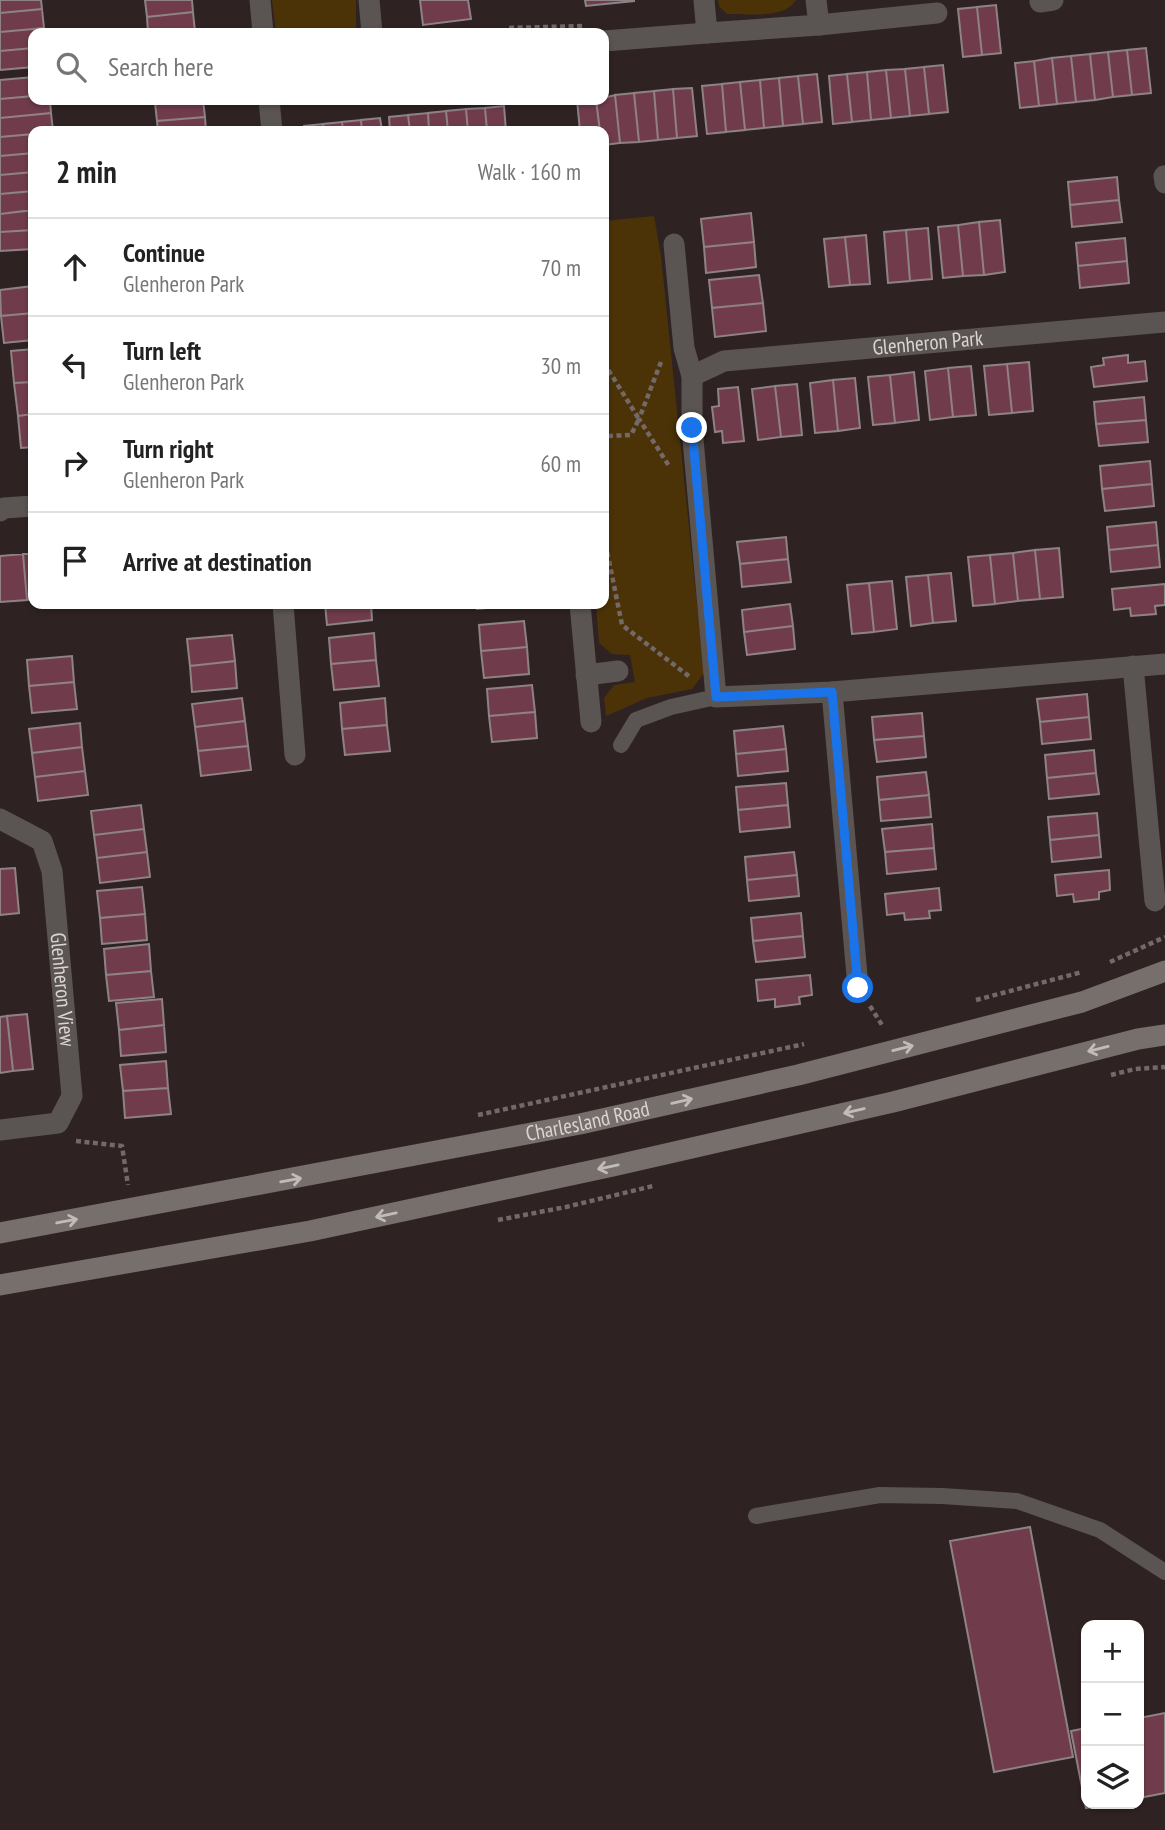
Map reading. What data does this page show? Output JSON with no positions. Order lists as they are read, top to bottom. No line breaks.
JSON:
{"streets":{"main road":["Charlesland Road"],"street":["Glenheron Park","Glenheron View"]},"page":{"search":"Search here","heading":["2 min","Walk · 160 m"],"list":[["Continue","Glenheron Park","70 m"],["Turn left","Glenheron Park","30 m"],["Turn right","Glenheron Park","60 m"],"Arrive at destination"],"map_buttons":["+","−"]}}
